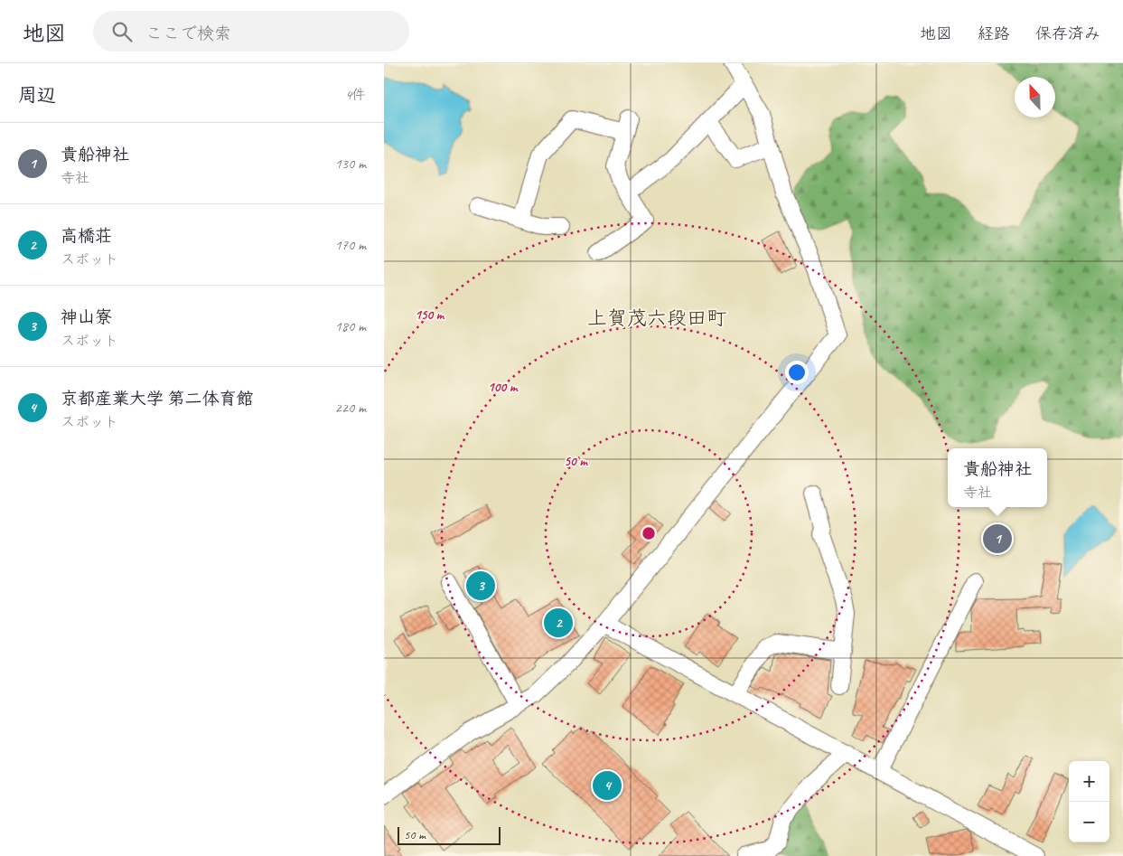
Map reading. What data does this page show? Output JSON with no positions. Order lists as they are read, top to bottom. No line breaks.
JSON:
{"districts":["上賀茂六段田町"],"scale_bar":"50 m","north":"top","page":{"header":"地図","search":"ここで検索","nav":["地図","経路","保存済み"],"heading":["周辺","4件"],"list":[{"mark":"1","name":"貴船神社","note":"寺社","value":"130 m"},{"mark":"2","name":"高橋荘","note":"スポット","value":"170 m"},{"mark":"3","name":"神山寮","note":"スポット","value":"180 m"},{"mark":"4","name":"京都産業大学 第二体育館","note":"スポット","value":"220 m"}],"popup":["貴船神社","寺社"],"pins":["1","3","2","4"],"map_buttons":["+","−"],"scale":"50 m"},"rings":["150 m","100 m","50 m"]}
